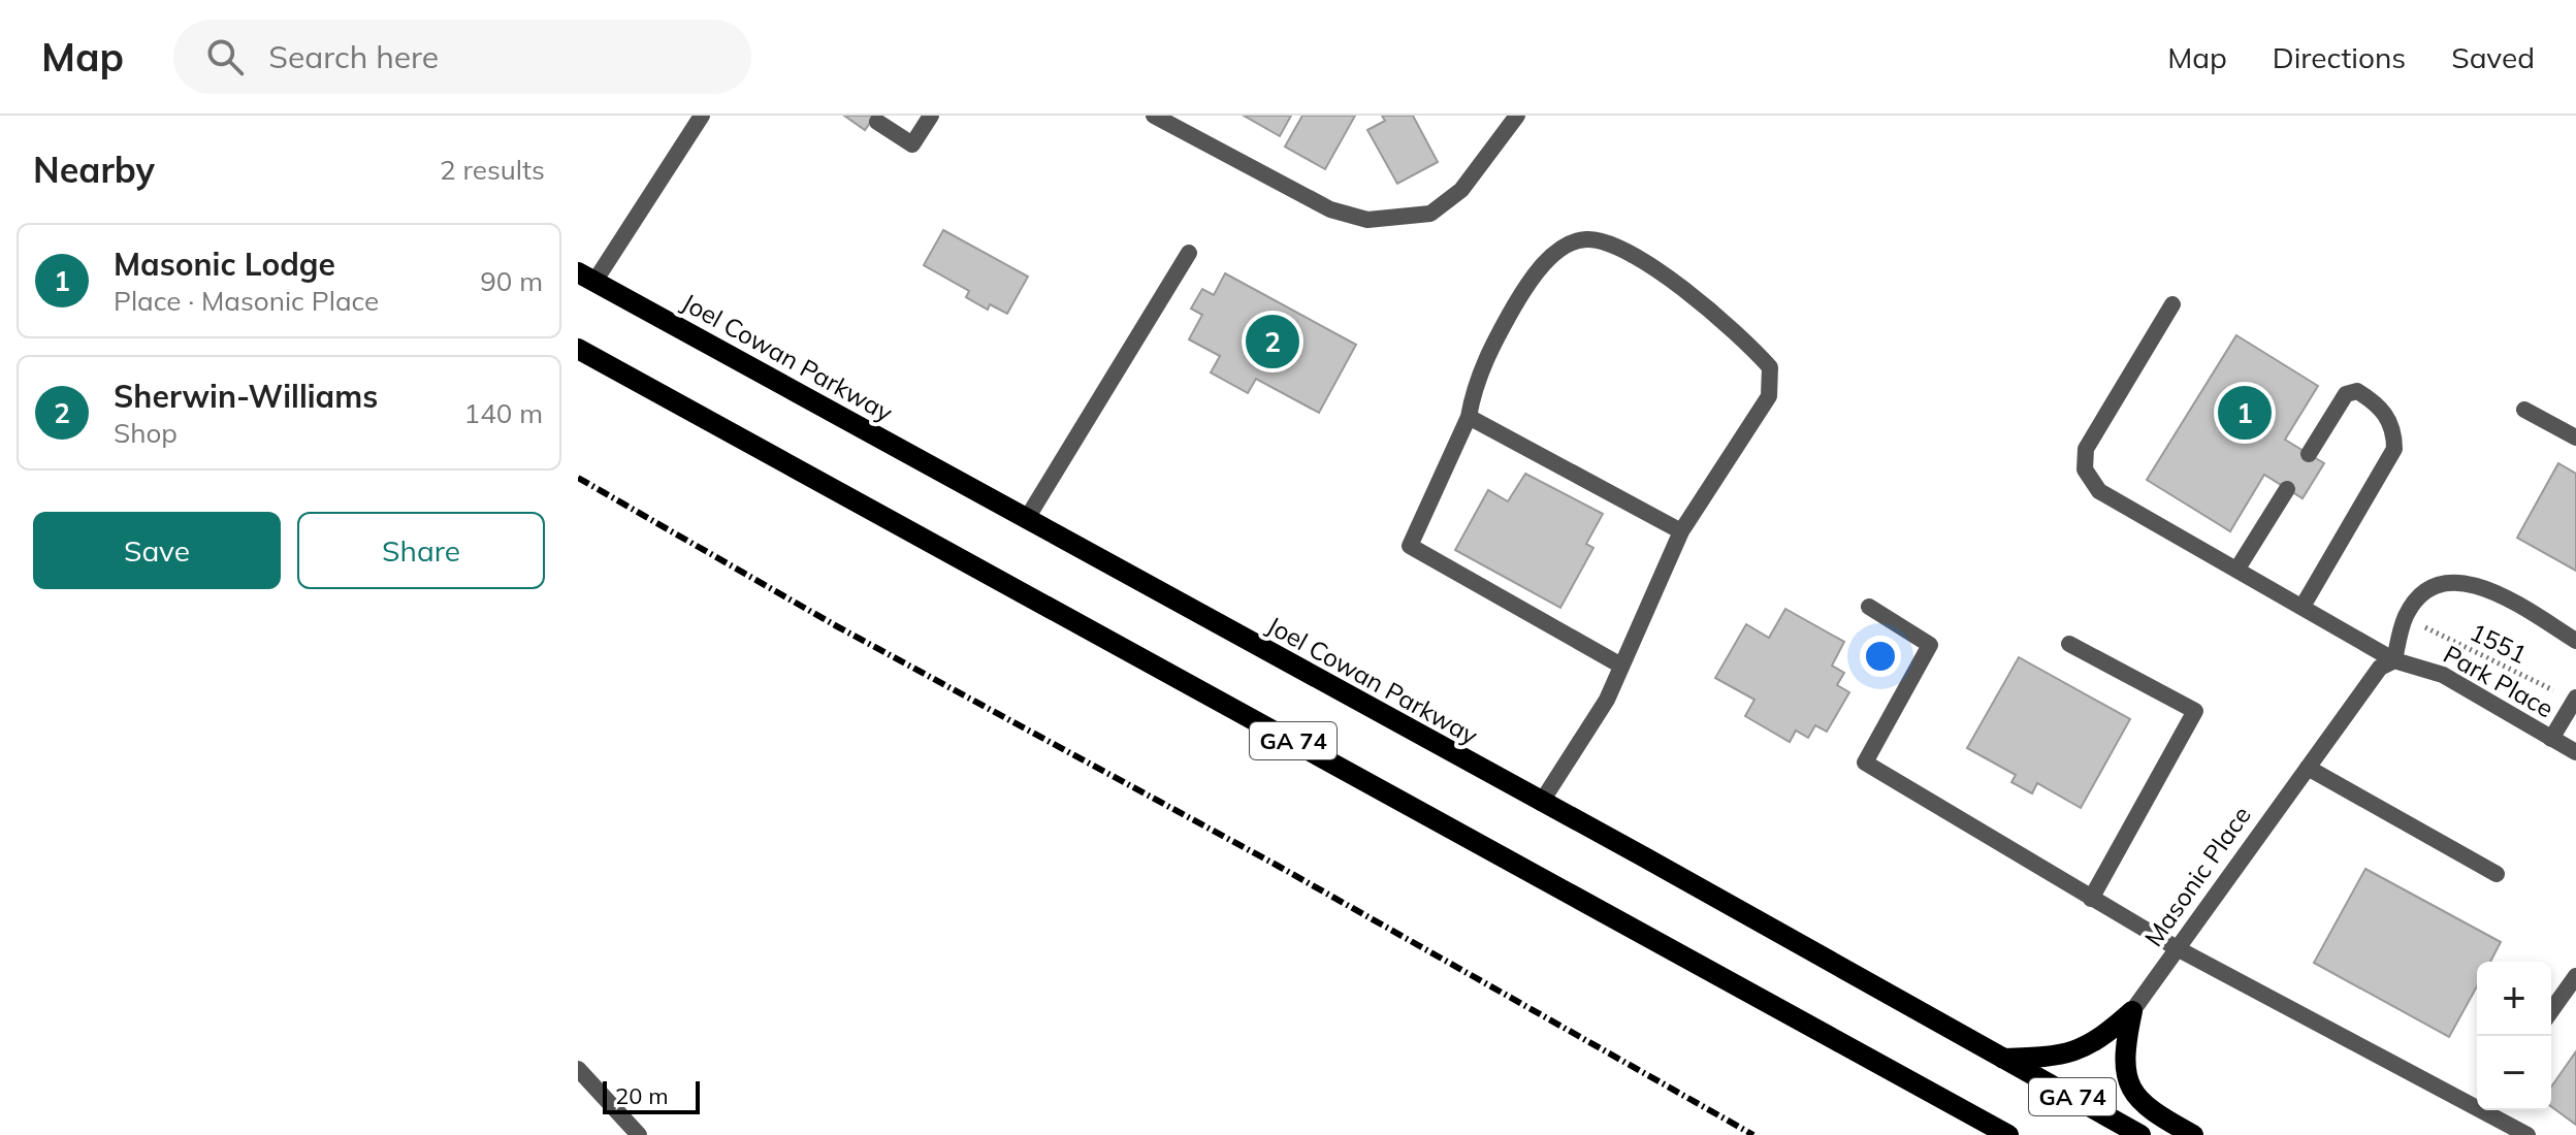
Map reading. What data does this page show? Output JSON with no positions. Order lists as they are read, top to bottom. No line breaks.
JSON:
{"streets":{"main road":["Joel Cowan Parkway","GA 74","Masonic Place"],"street":["Park Place"],"path":["1551"]},"crossings":[["Joel Cowan Parkway","Masonic Place"],["Park Place","Masonic Place"]],"scale_bar":"20 m","page":{"header":"Map","search":"Search here","nav":["Map","Directions","Saved"],"heading":["Nearby","2 results"],"list":[{"mark":"1","name":"Masonic Lodge","note":"Place · Masonic Place","value":"90 m"},{"mark":"2","name":"Sherwin-Williams","note":"Shop","value":"140 m"}],"pins":["2","1"],"buttons":["Save","Share"],"map_buttons":["+","−"],"scale":"20 m"}}
